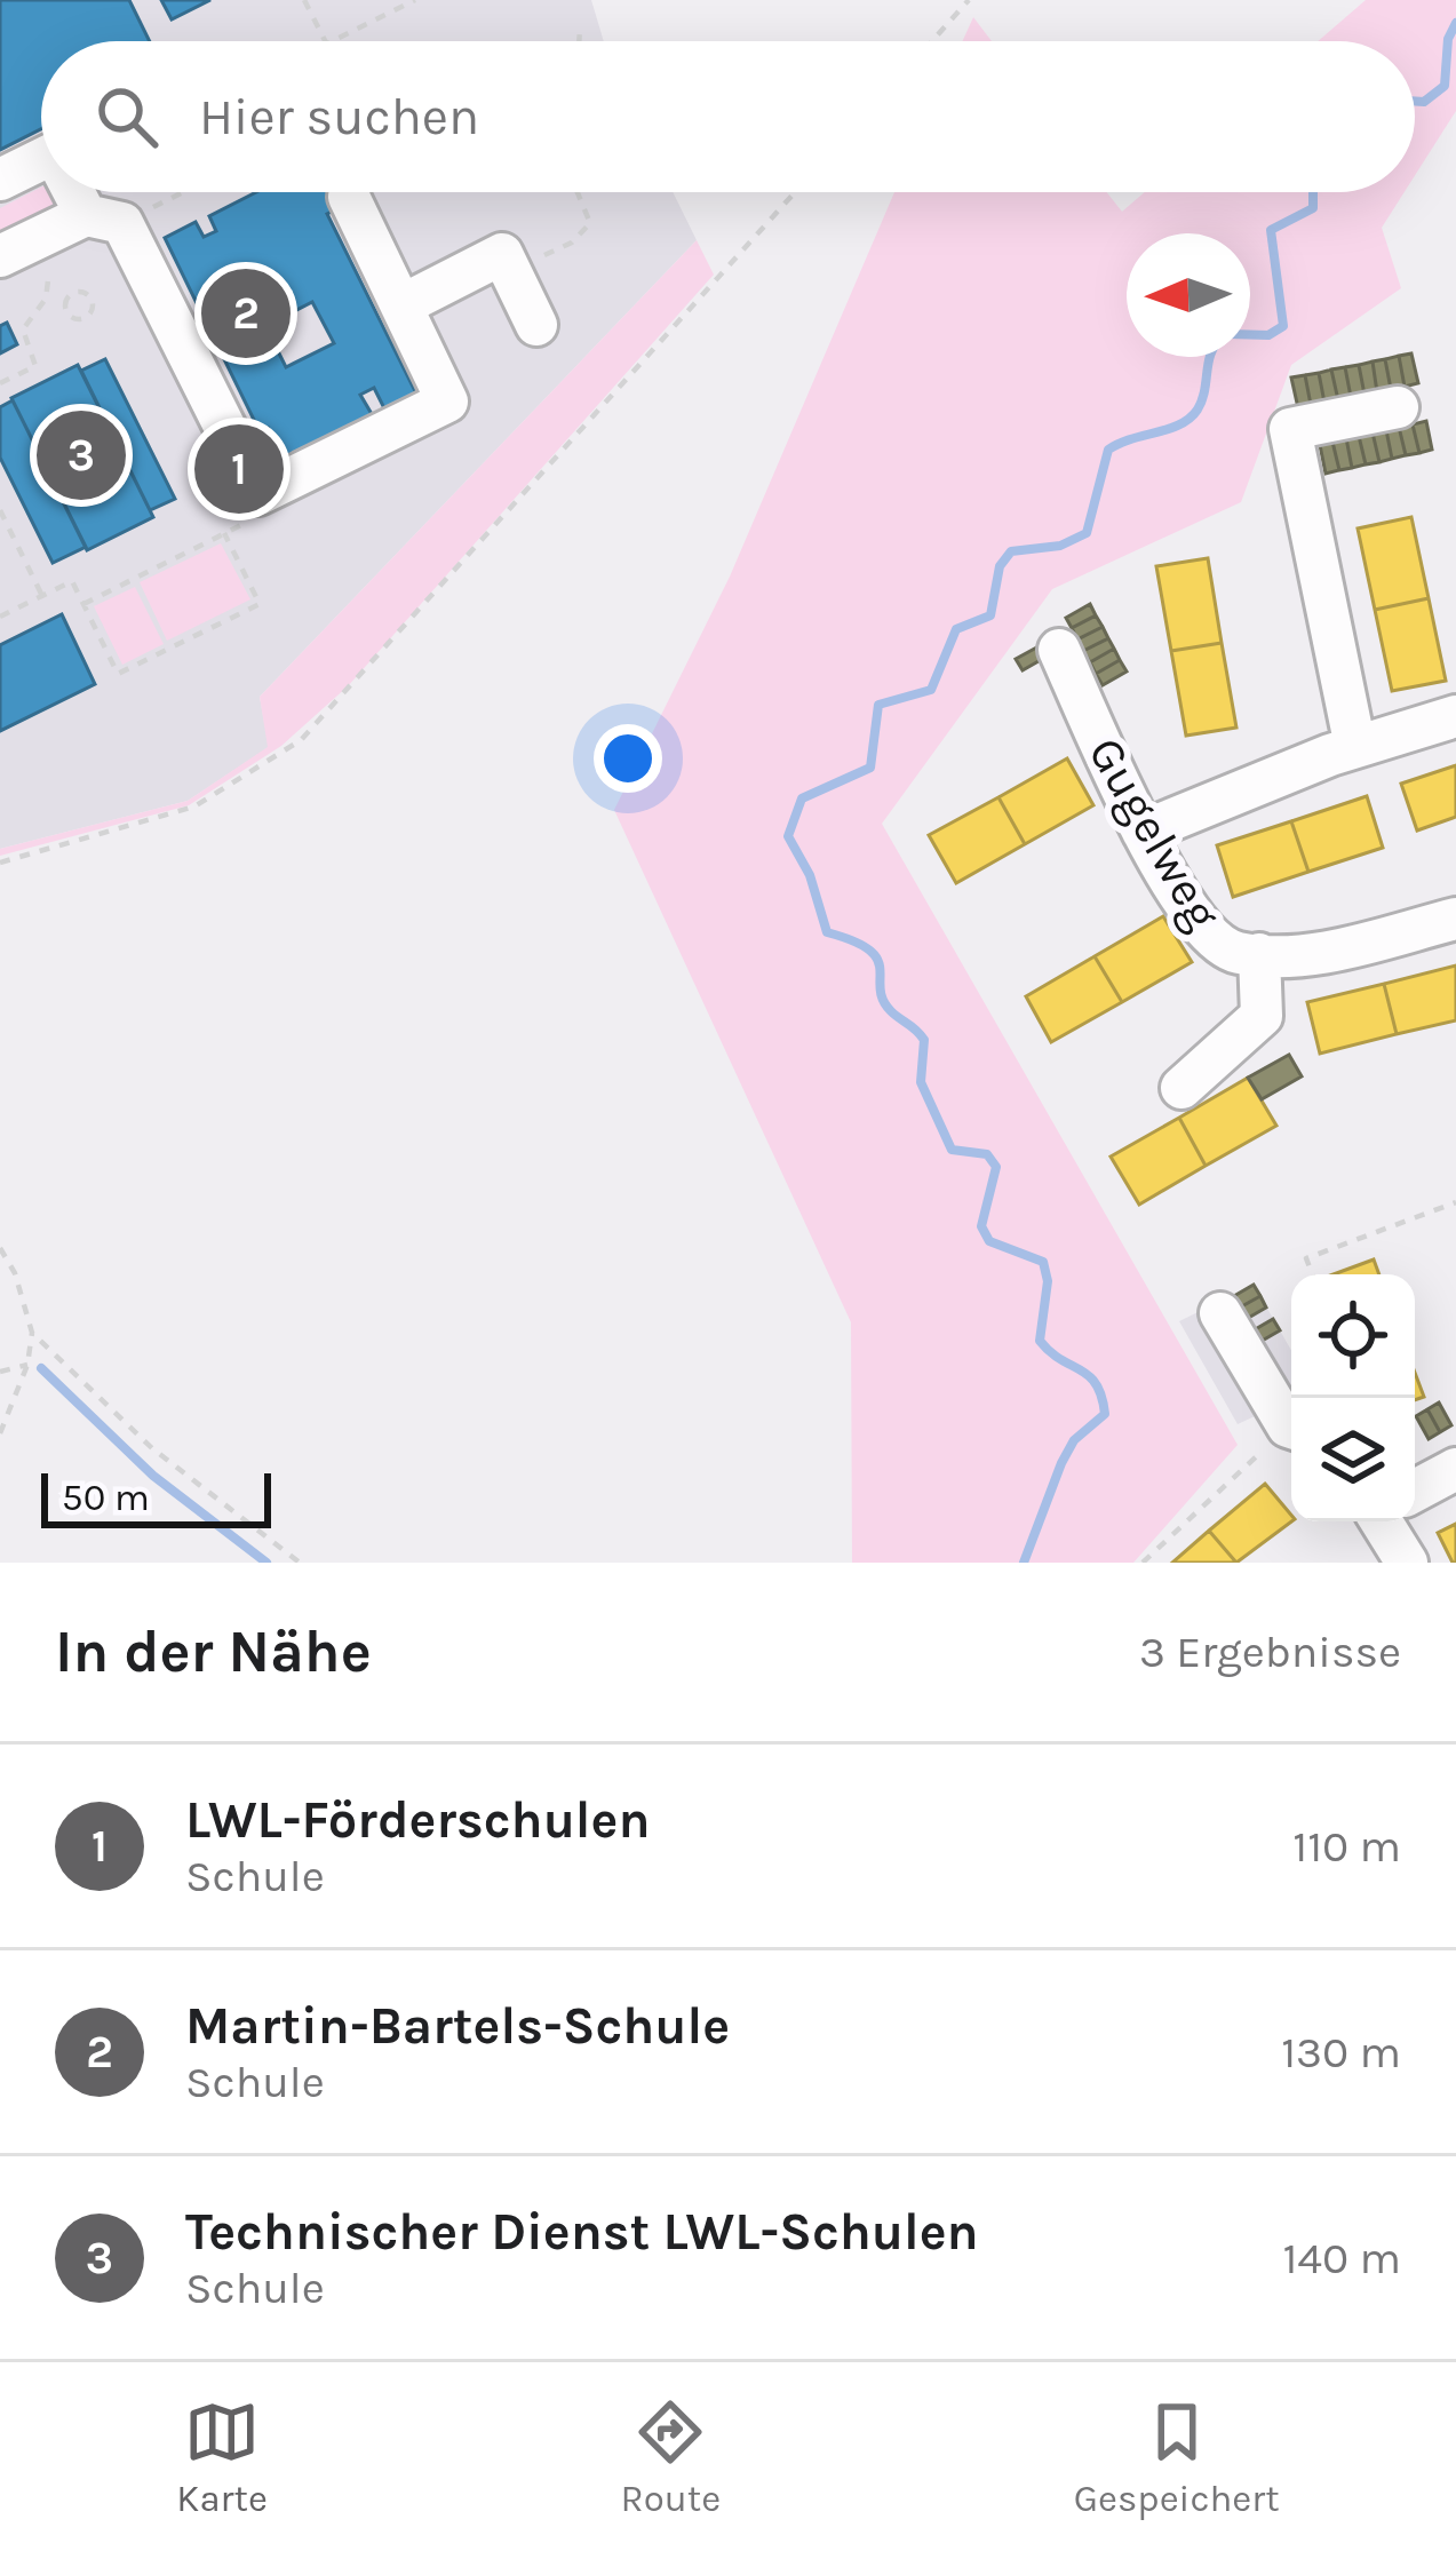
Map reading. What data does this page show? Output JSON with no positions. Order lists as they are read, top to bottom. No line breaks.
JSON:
{"streets":{"street":["Gugelweg"]},"scale_bar":"50 m","north":"left","page":{"search":"Hier suchen","pins":["2","3","1"],"scale":"50 m","heading":["In der Nähe","3 Ergebnisse"],"list":[{"mark":"1","name":"LWL-Förderschulen","note":"Schule","value":"110 m"},{"mark":"2","name":"Martin-Bartels-Schule","note":"Schule","value":"130 m"},{"mark":"3","name":"Technischer Dienst LWL-Schulen","note":"Schule","value":"140 m"}],"nav":["Karte","Route","Gespeichert"]}}
